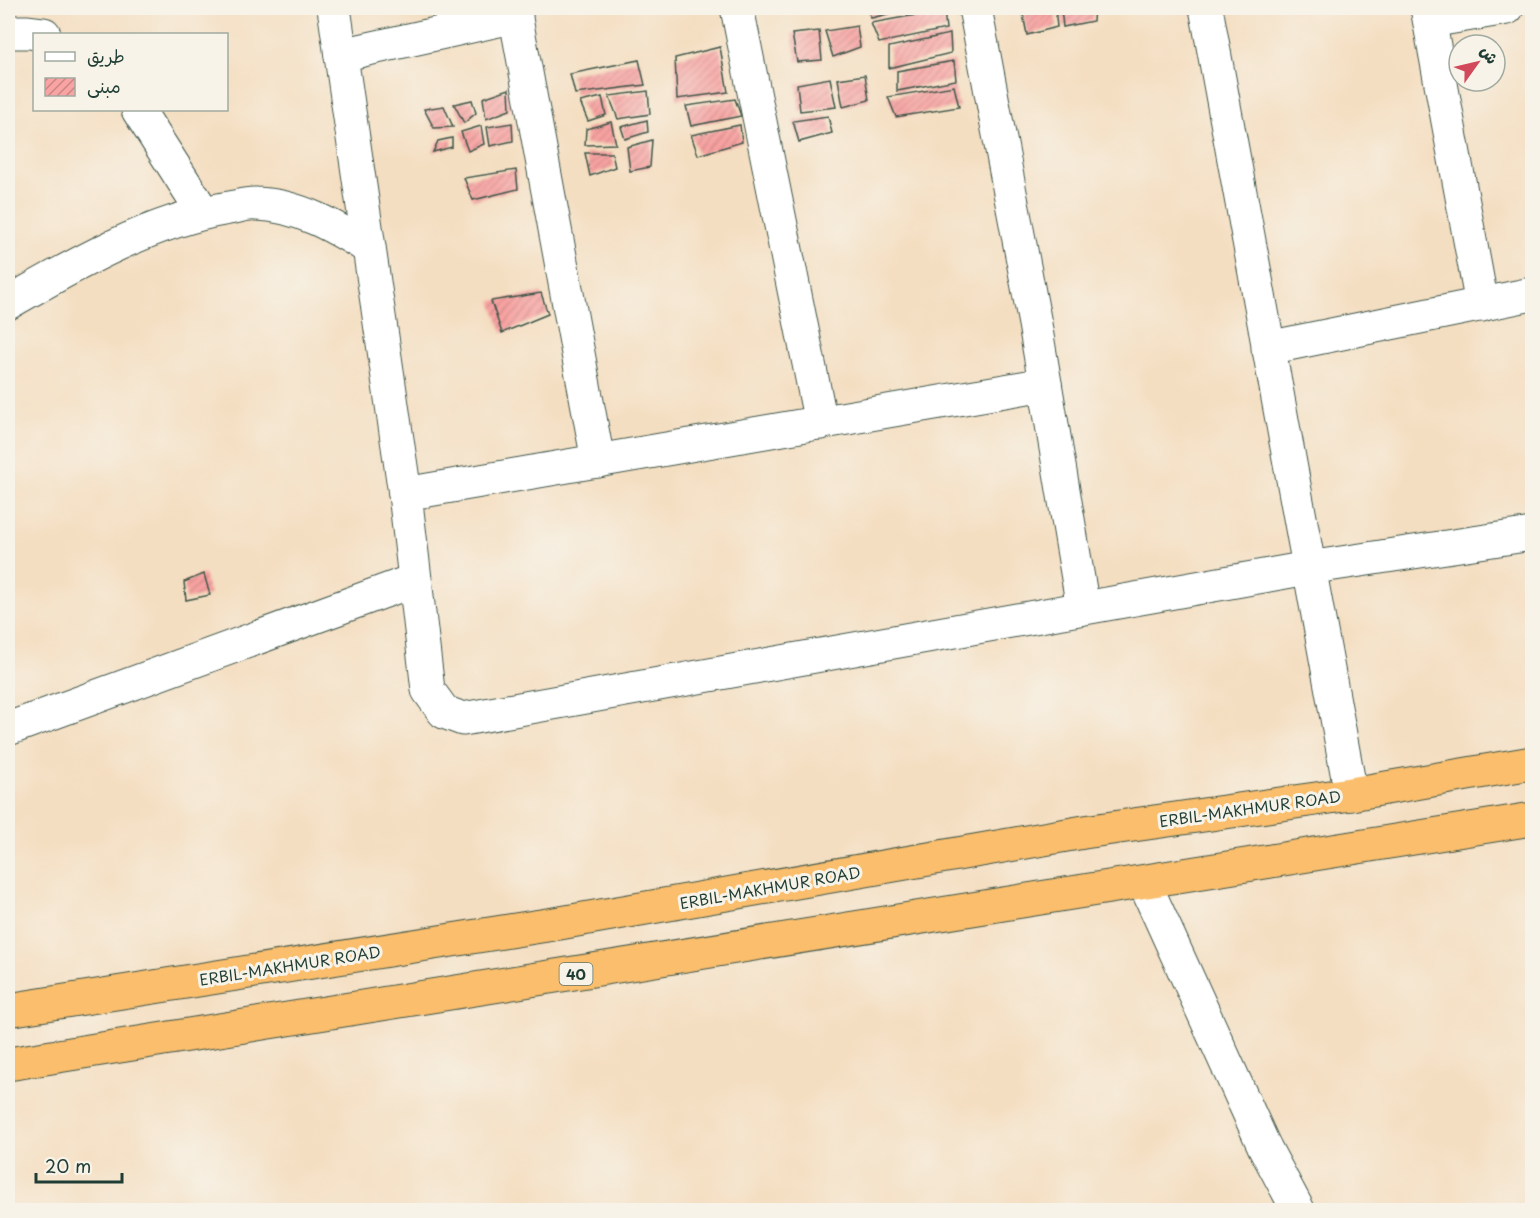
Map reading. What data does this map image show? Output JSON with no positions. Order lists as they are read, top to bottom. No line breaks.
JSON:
{"streets":{"highway":["ERBIL-MAKHMUR ROAD","40"]},"legend":["طريق","مبنى"],"scale_bar":"20 m","north":"top right"}
